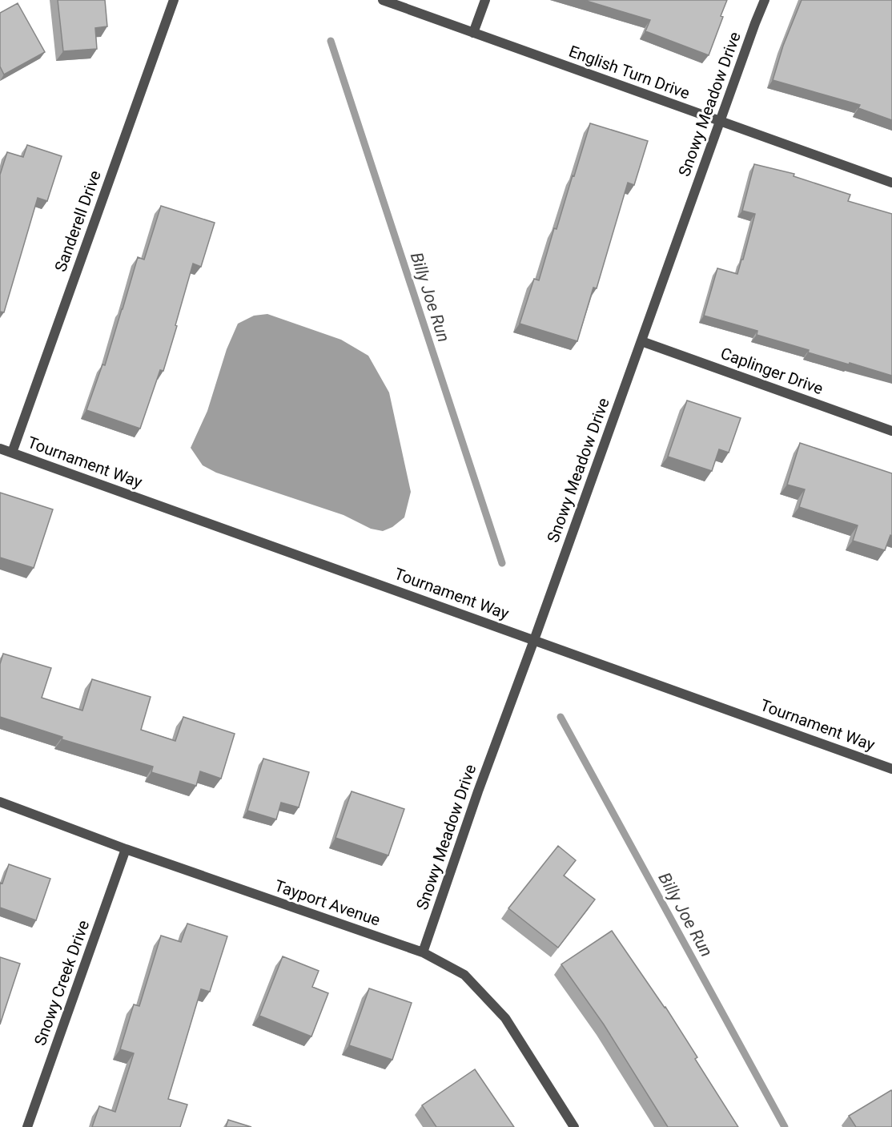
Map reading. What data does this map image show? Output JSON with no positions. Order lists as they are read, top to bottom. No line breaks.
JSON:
{"streets":{"street":["English Turn Drive","Snowy Meadow Drive","Sanderell Drive","Caplinger Drive","Tournament Way","Tayport Avenue","Snowy Creek Drive"]},"crossings":[["English Turn Drive","Snowy Meadow Drive"],["Snowy Meadow Drive","Caplinger Drive"],["Snowy Meadow Drive","Tournament Way"],["Snowy Meadow Drive","Tayport Avenue"],["Sanderell Drive","Tournament Way"],["Tayport Avenue","Snowy Creek Drive"]],"water":["Billy Joe Run"]}
